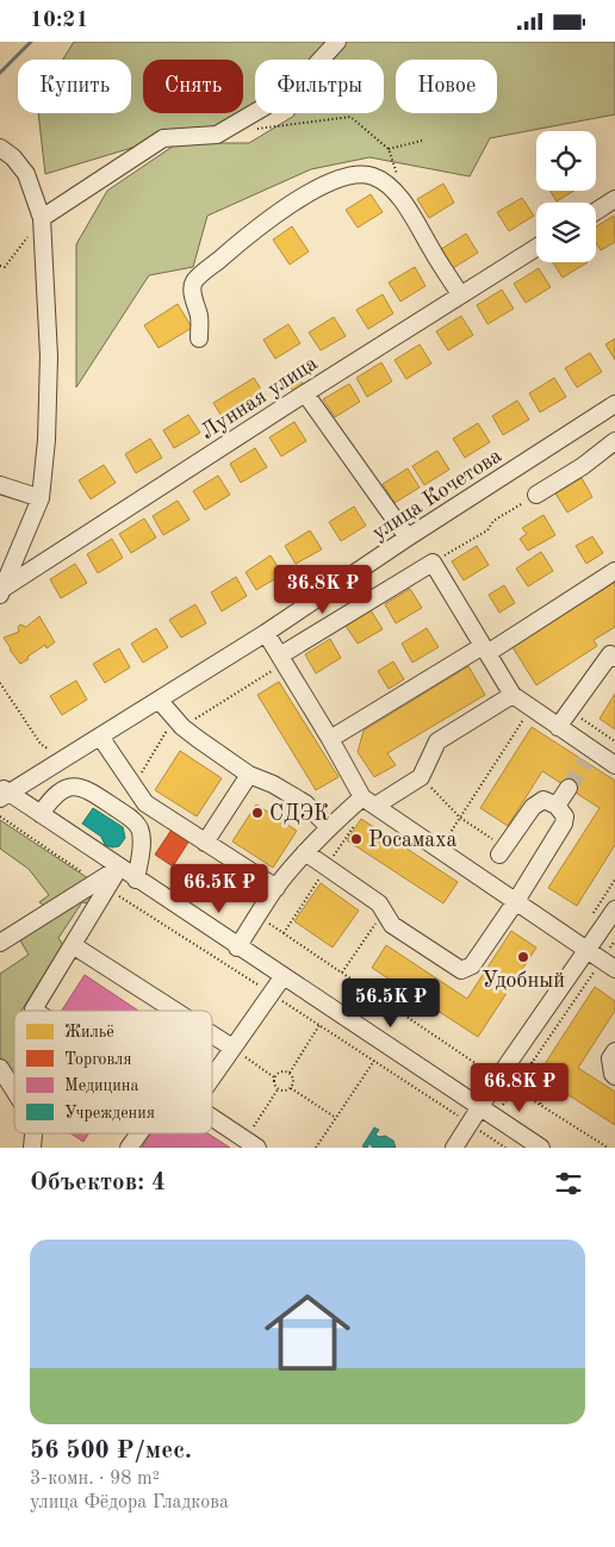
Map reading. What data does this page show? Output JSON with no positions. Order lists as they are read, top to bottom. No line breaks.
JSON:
{"streets":{"street":["Лунная улица","улица Кочетова"]},"places":["СДЭК","Росамаха","Удобный"],"legend":["Жильё","Торговля","Медицина","Учреждения"],"page":{"status":"10:21","chip":["Купить","Снять","Фильтры","Новое"],"price":["36.8K ₽","66.5K ₽","56.5K ₽","66.8K ₽"],"heading":"Объектов: 4","list":[{"name":"56 500 ₽/мес.","note":"3-комн. · 98 m² · улица Фёдора Гладкова"}]}}
